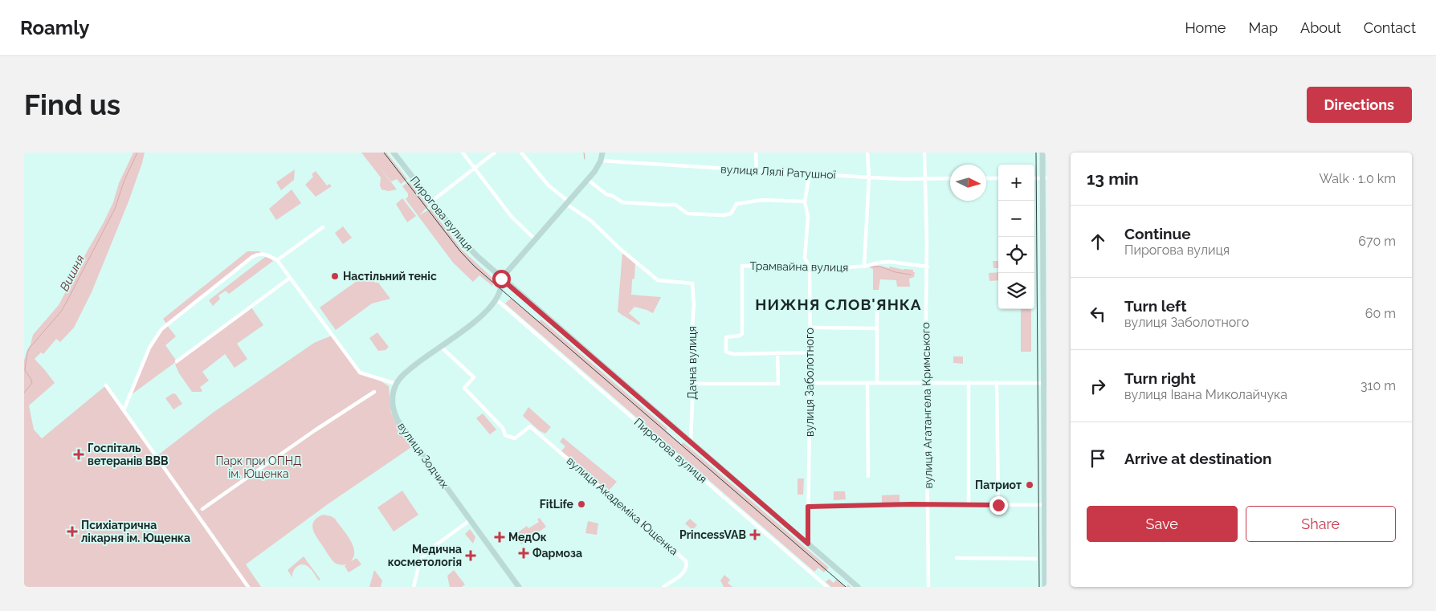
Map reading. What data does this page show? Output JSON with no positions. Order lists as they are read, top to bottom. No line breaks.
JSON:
{"streets":{"main road":["Пирогова вулиця","вулиця Зодчих"],"street":["вулиця Лялі Ратушної","Трамвайна вулиця","Дачна вулиця","вулиця Заболотного","вулиця Агатангела Кримського","вулиця Академіка Ющенка"]},"crossings":[["вулиця Лялі Ратушної","вулиця Заболотного"],["вулиця Лялі Ратушної","вулиця Агатангела Кримського"],["Пирогова вулиця","Дачна вулиця"],["Пирогова вулиця","вулиця Заболотного"],["Трамвайна вулиця","вулиця Заболотного"],["Трамвайна вулиця","вулиця Агатангела Кримського"]],"districts":["НИЖНЯ СЛОВ'ЯНКА"],"water":["Вишня"],"parks":["Парк при ОПНД ім. Ющенка"],"places":{"other":["Настільний теніс","Патриот","FitLife"],"health":["Госпіталь ветеранів ВВВ","Психіатрична лікарня ім. Ющенка","PrincessVAB","МедОк","Фармоза","Медична косметологія"]},"north":"right","page":{"header":"Roamly","nav":["Home","Map","About","Contact"],"buttons":["Directions",["Save","Share"]],"title":"Find us","heading":["13 min","Walk · 1.0 km"],"map_buttons":["+","−"],"list":[["Continue","Пирогова вулиця","670 m"],["Turn left","вулиця Заболотного","60 m"],["Turn right","вулиця Івана Миколайчука","310 m"],"Arrive at destination"]}}
